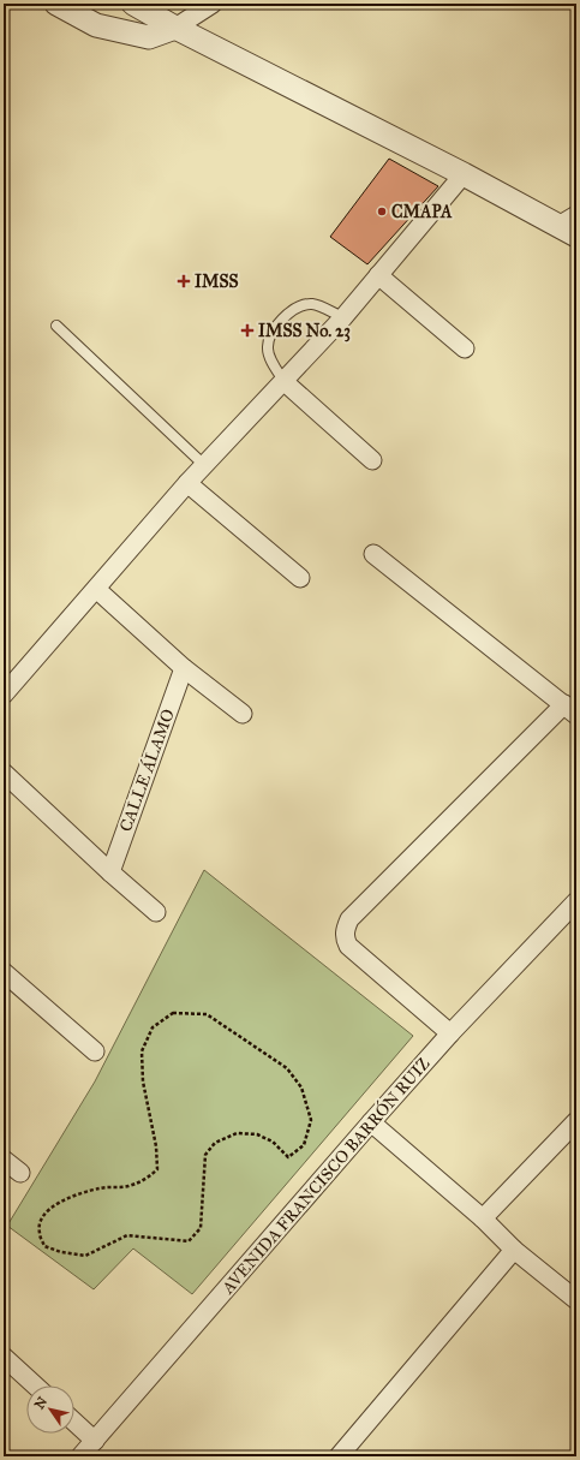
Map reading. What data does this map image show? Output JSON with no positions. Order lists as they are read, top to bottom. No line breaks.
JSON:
{"streets":{"street":["CALLE ÁLAMO","AVENIDA FRANCISCO BARRÓN RUIZ"]},"places":{"other":["CMAPA"],"health":["IMSS","IMSS No. 23"]},"north":"top left"}
